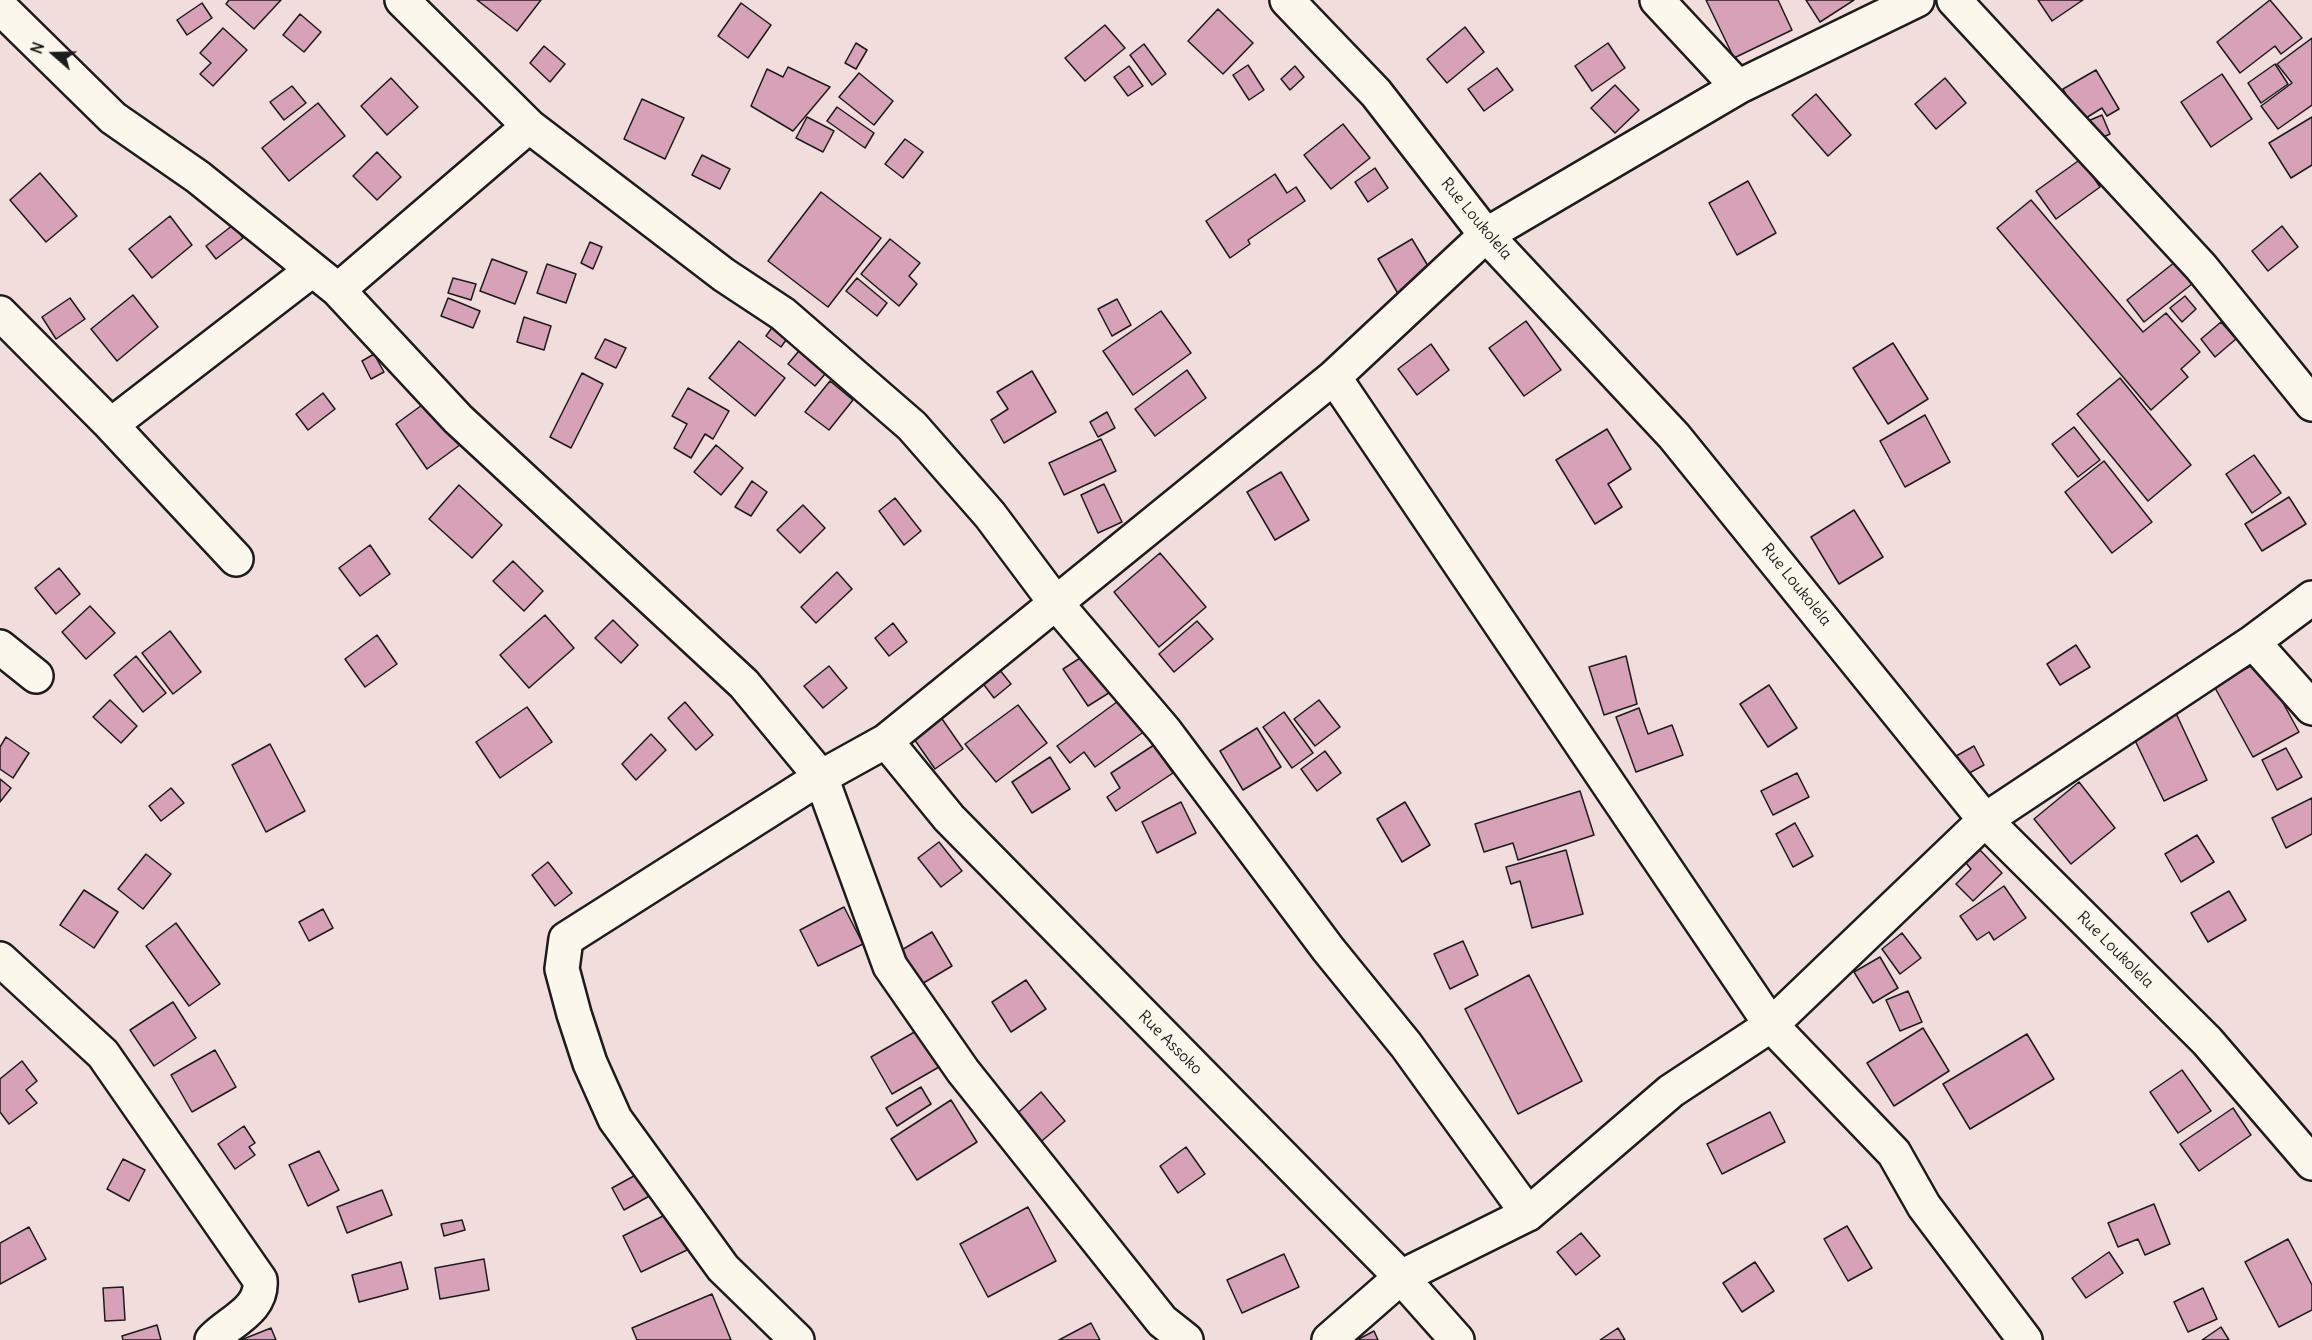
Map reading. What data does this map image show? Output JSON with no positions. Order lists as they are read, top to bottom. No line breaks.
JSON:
{"streets":{"street":["Rue Loukolela","Rue Assoko"]},"north":"left"}
